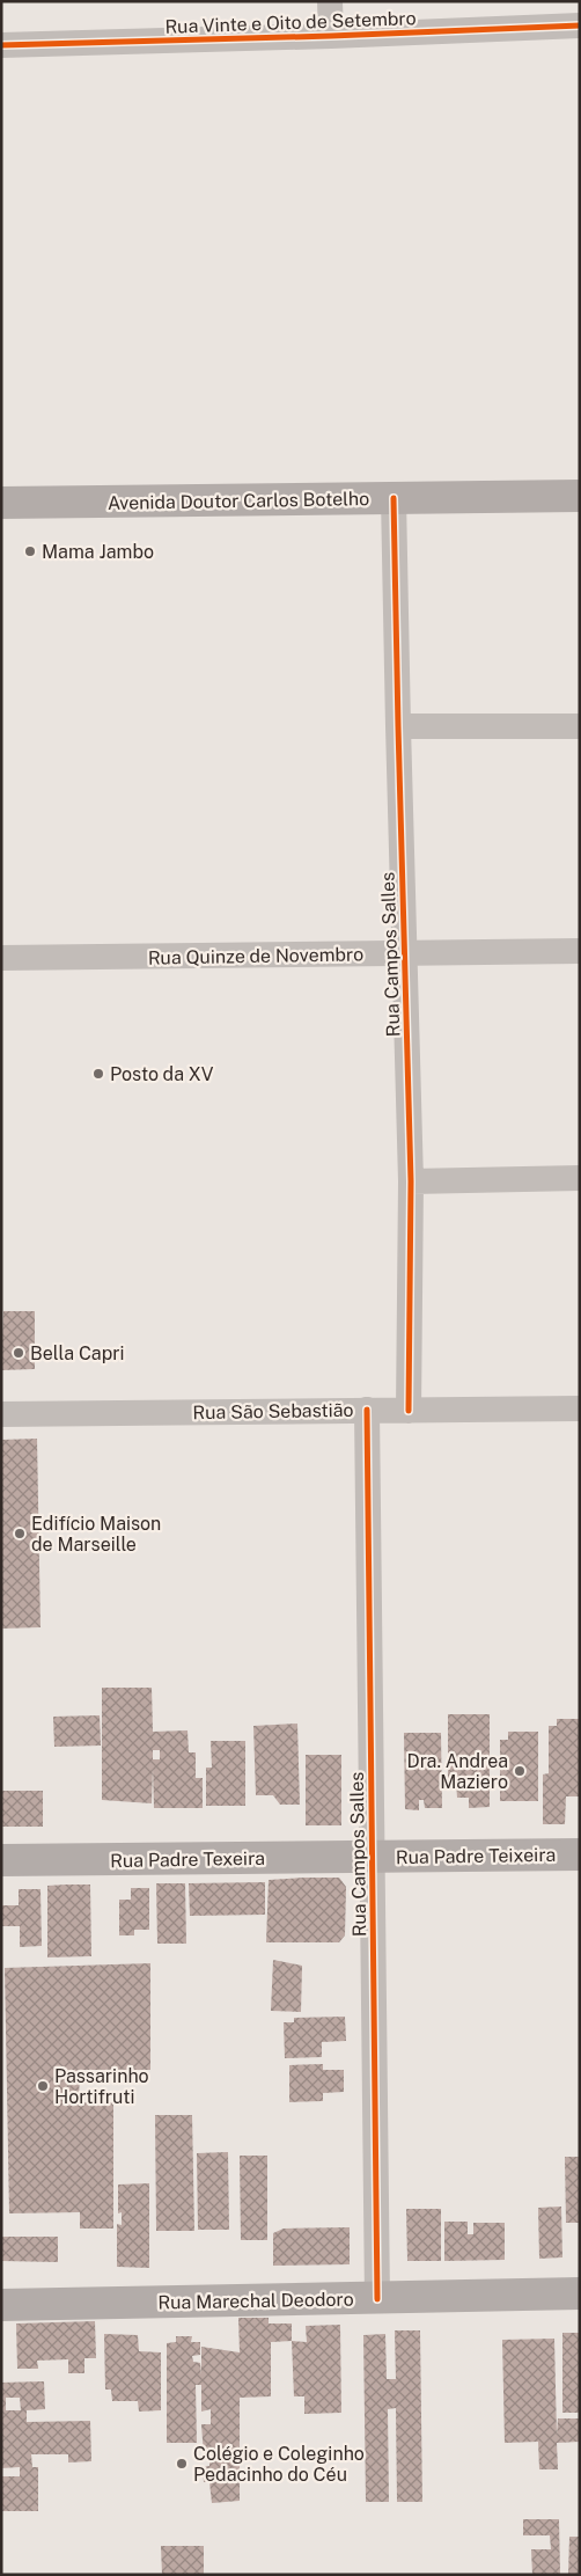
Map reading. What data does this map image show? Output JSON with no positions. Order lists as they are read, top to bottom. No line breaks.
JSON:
{"streets":{"main road":["Avenida Doutor Carlos Botelho","Rua Padre Teixeira","Rua Padre Texeira","Rua Marechal Deodoro"],"street":["Rua Vinte e Oito de Setembro","Rua Campos Salles","Rua Quinze de Novembro","Rua São Sebastião"]},"crossings":[["Avenida Doutor Carlos Botelho","Rua Campos Salles"],["Rua Campos Salles","Rua Quinze de Novembro"],["Rua Campos Salles","Rua São Sebastião"],["Rua Campos Salles","Rua Padre Teixeira"],["Rua Campos Salles","Rua Padre Texeira"],["Rua Campos Salles","Rua Marechal Deodoro"],["Rua Padre Teixeira","Rua Padre Texeira"]],"places":["Mama Jambo","Posto da XV","Bella Capri","Edifício Maison de Marseille","Dra. Andrea Maziero","Passarinho Hortifruti","Colégio e Coleginho Pedacinho do Céu"]}
